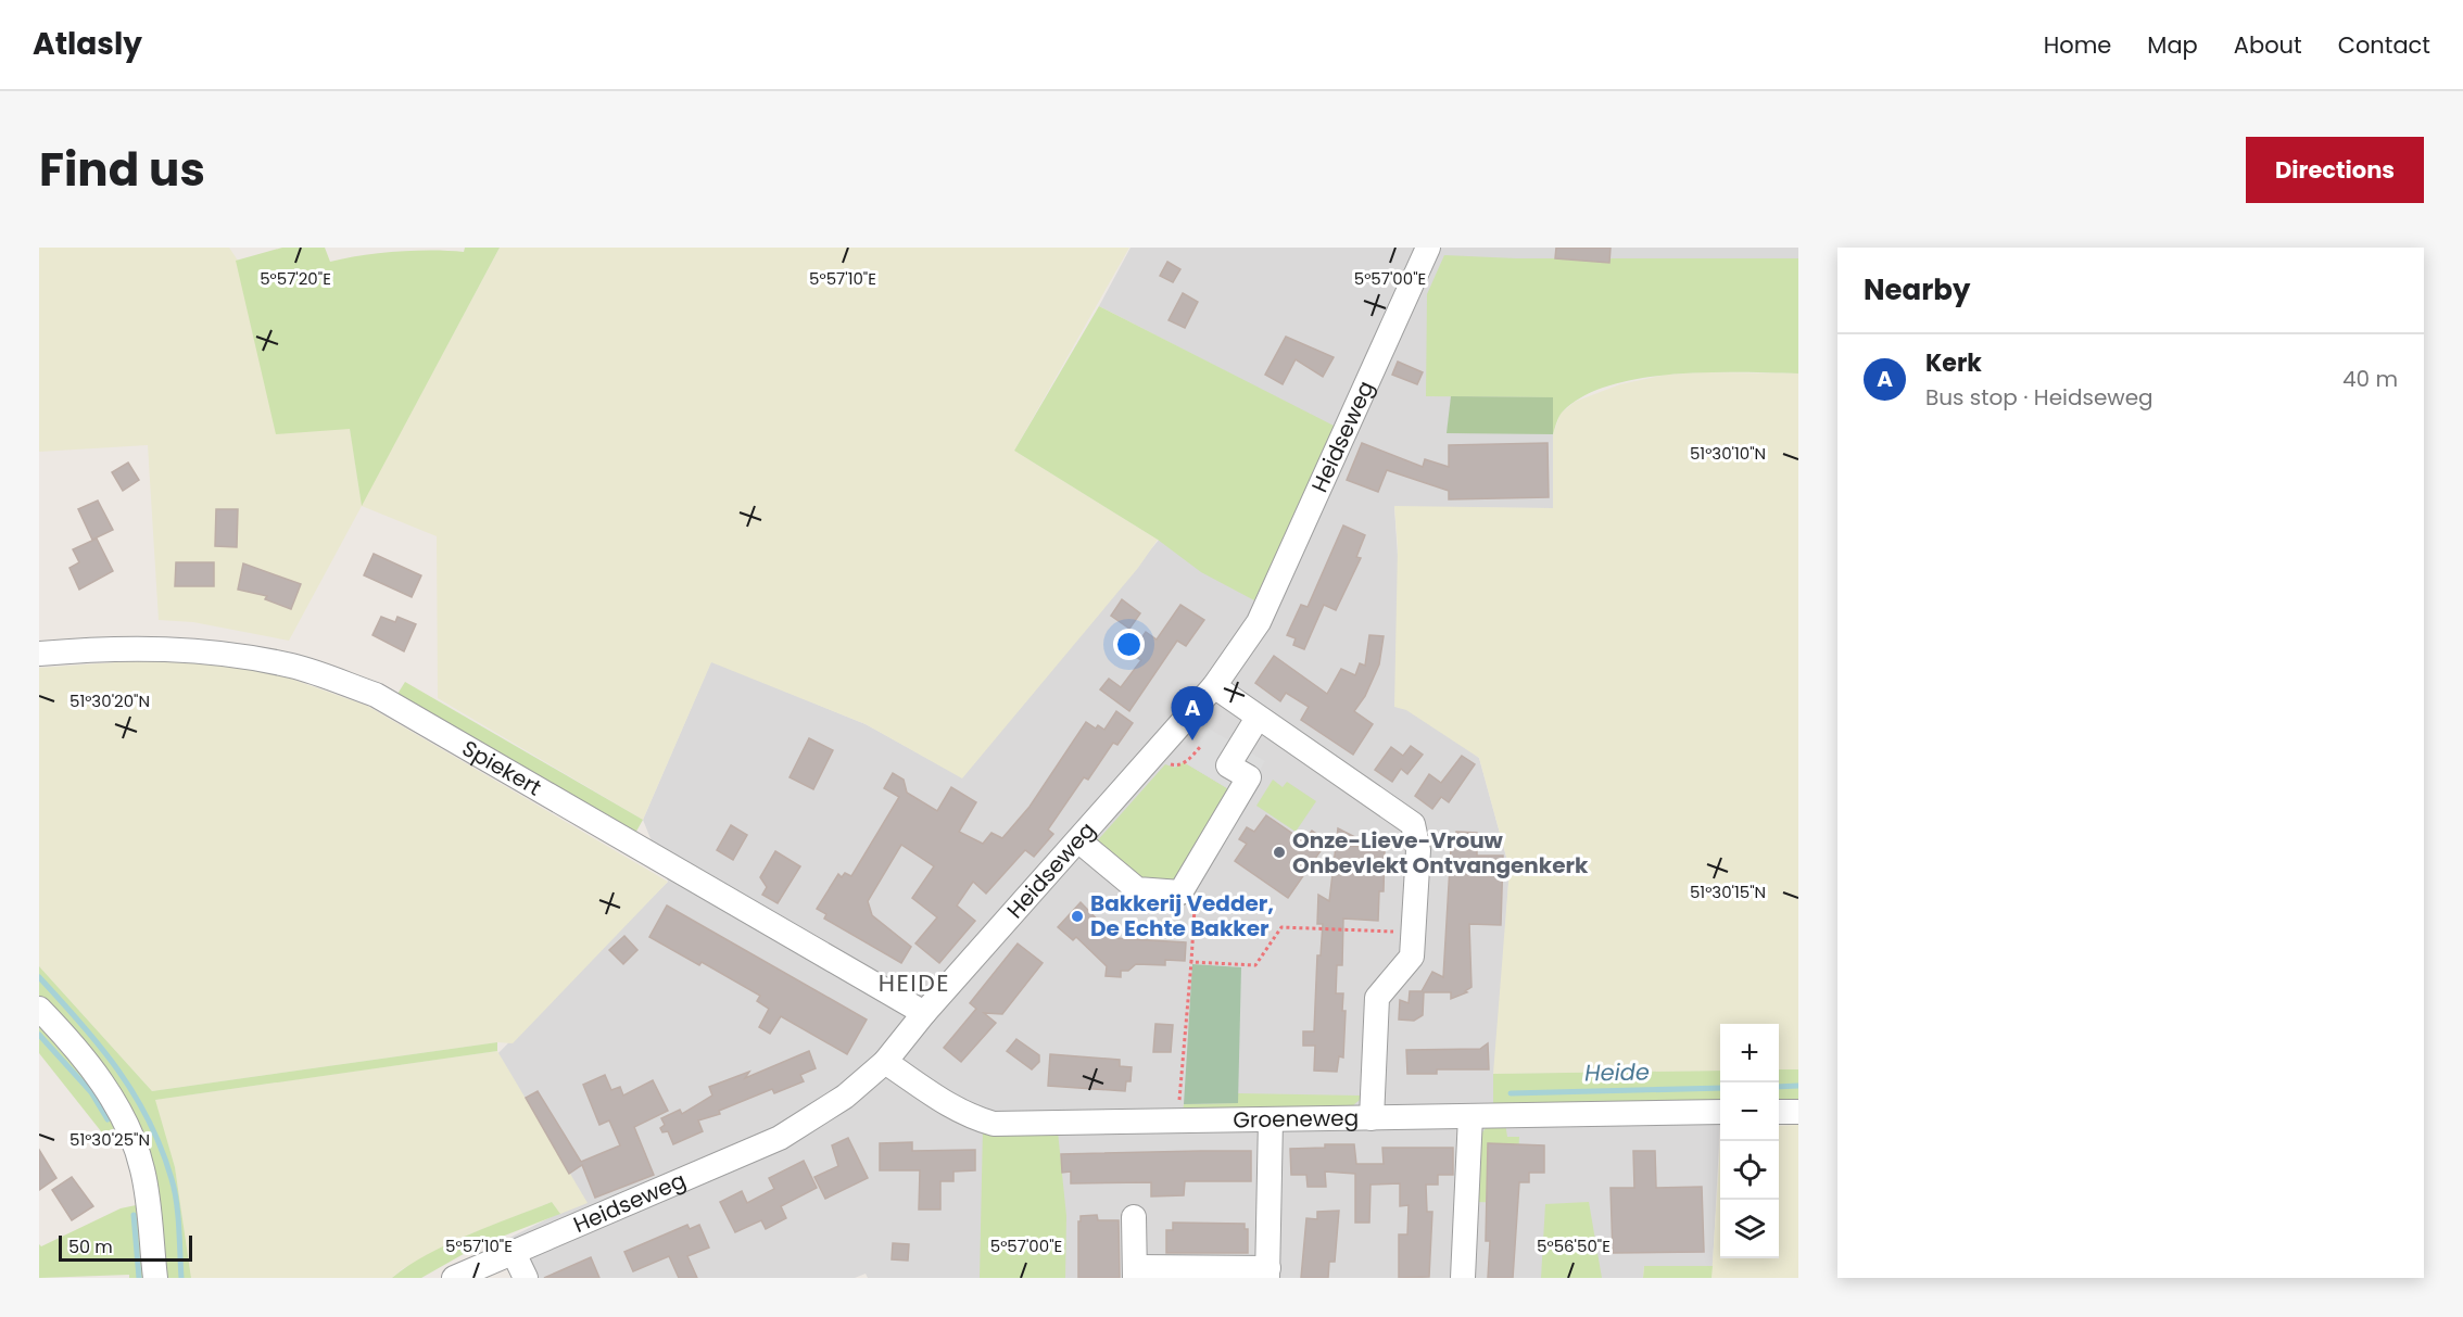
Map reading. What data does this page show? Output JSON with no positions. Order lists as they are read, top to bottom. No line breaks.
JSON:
{"streets":{"street":["Heidseweg","Spiekert","Groeneweg"]},"crossings":[["Heidseweg","Spiekert"],["Heidseweg","Groeneweg"]],"districts":["HEIDE"],"water":["Heide"],"places":["Onze-Lieve-Vrouw Onbevlekt Ontvangenkerk","Bakkerij Vedder, De Echte Bakker"],"scale_bar":"50 m","page":{"header":"Atlasly","nav":["Home","Map","About","Contact"],"title":"Find us","buttons":"Directions","heading":"Nearby","list":[{"mark":"A","name":"Kerk","note":"Bus stop · Heidseweg","value":"40 m"}],"pins":"A","map_buttons":["+","−"],"scale":"50 m"},"coordinates":["5°57'20\"E","5°57'10\"E","5°57'00\"E","51°30'10\"N","51°30'20\"N","51°30'15\"N","51°30'25\"N","5°56'50\"E"]}
